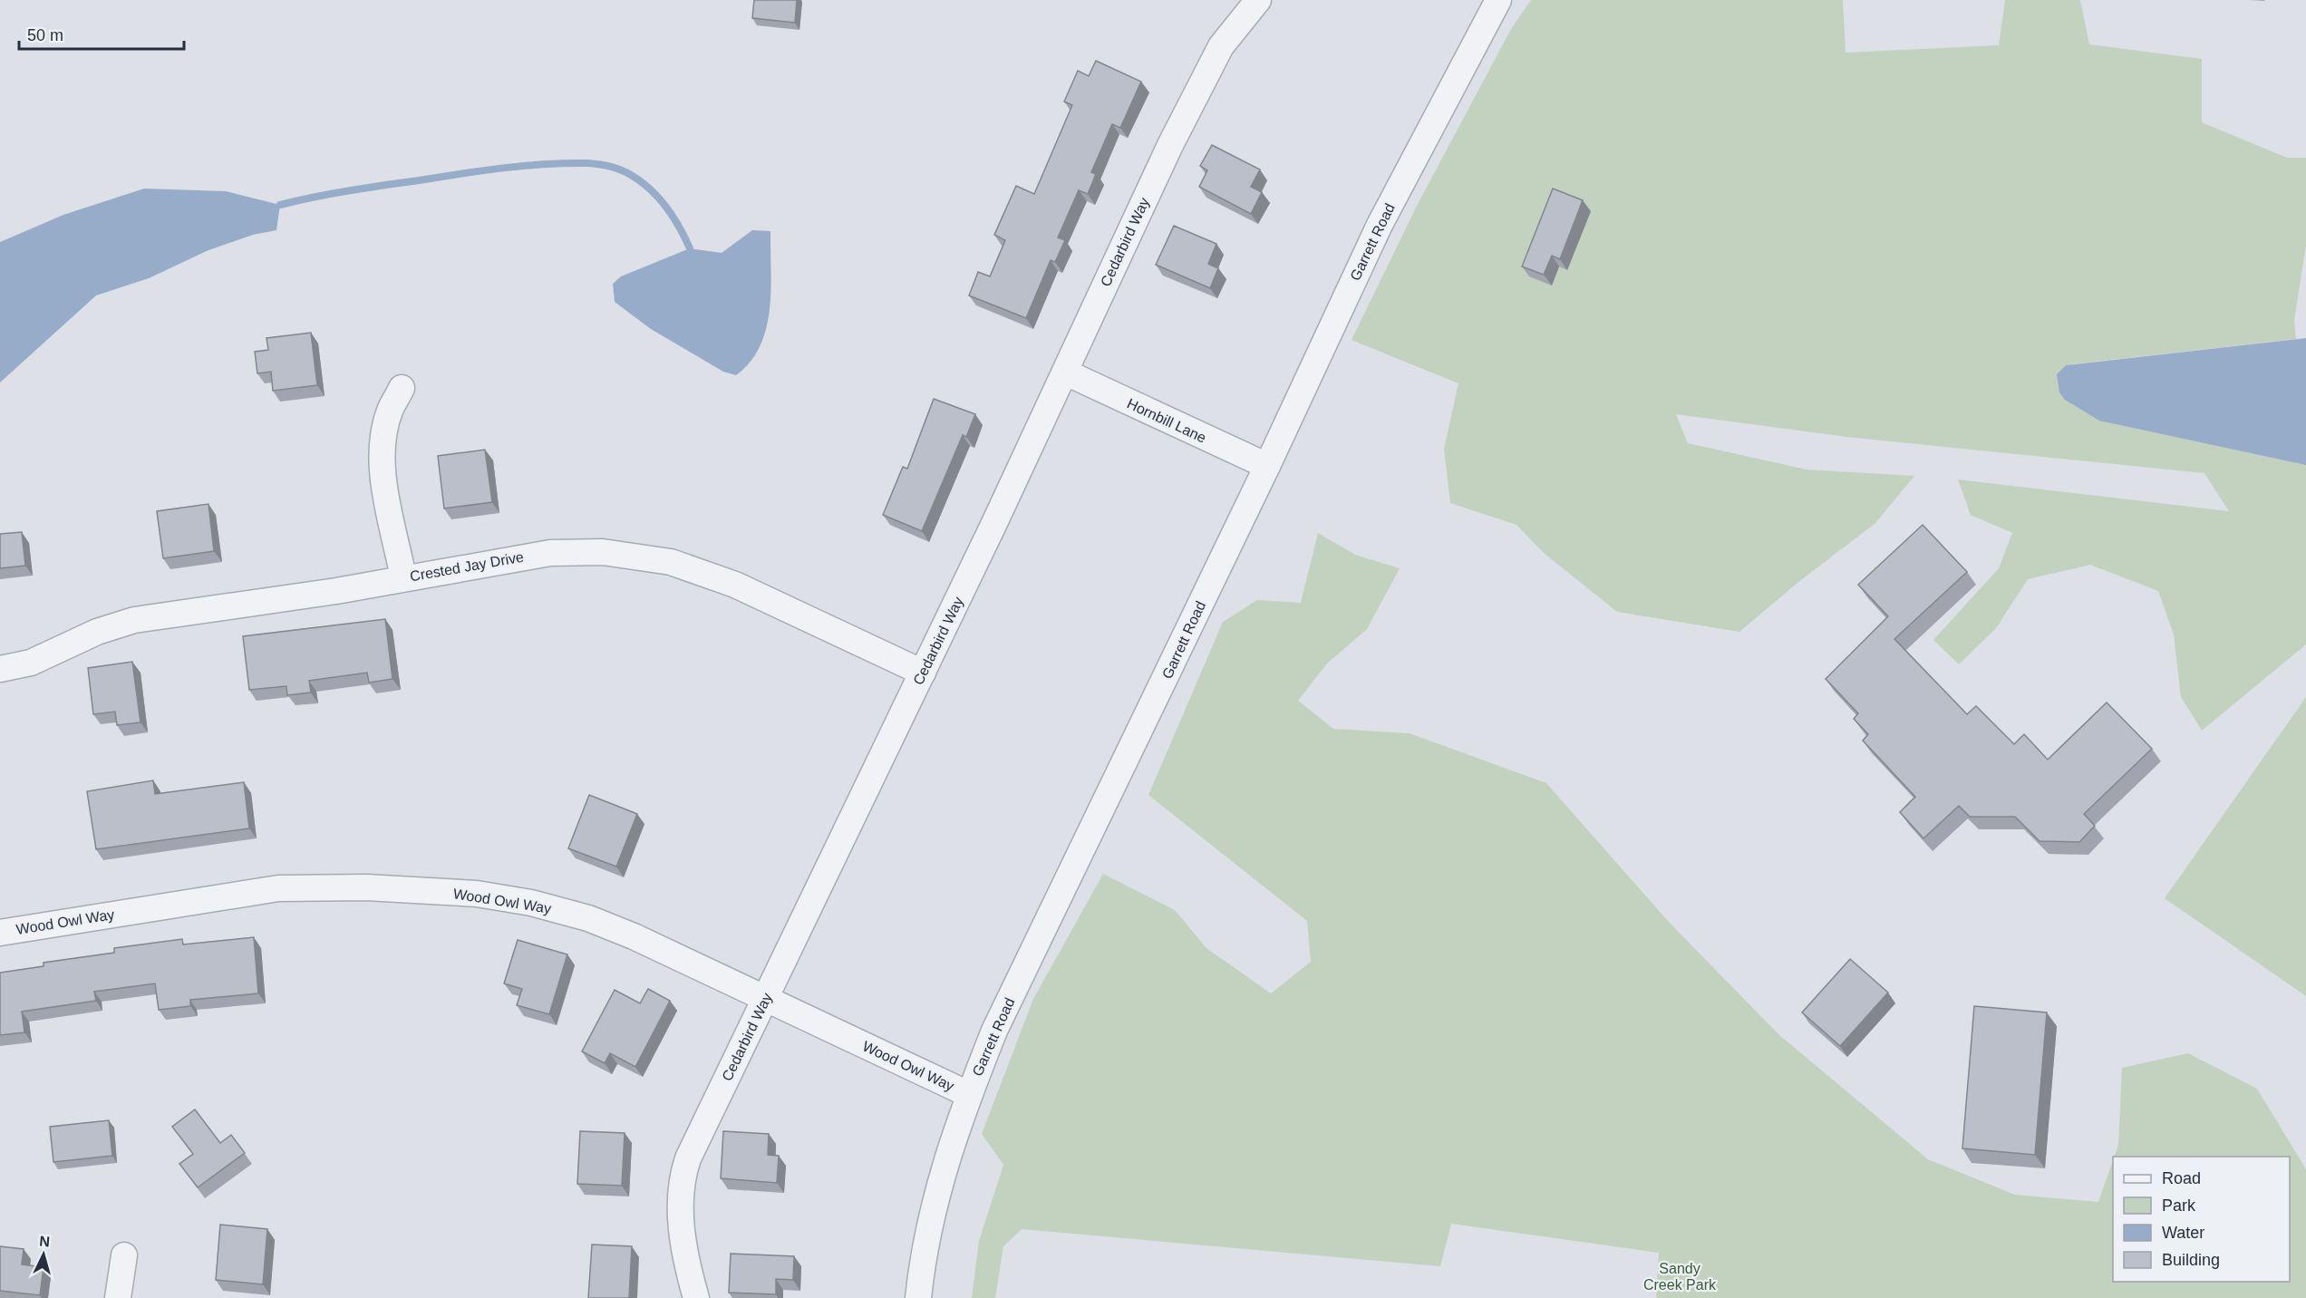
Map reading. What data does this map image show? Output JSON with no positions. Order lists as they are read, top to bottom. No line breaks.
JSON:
{"streets":{"street":["Cedarbird Way","Garrett Road","Hornbill Lane","Crested Jay Drive","Wood Owl Way"]},"crossings":[["Cedarbird Way","Hornbill Lane"],["Cedarbird Way","Crested Jay Drive"],["Cedarbird Way","Wood Owl Way"],["Garrett Road","Hornbill Lane"],["Garrett Road","Wood Owl Way"]],"parks":["Sandy Creek Park"],"legend":["Road","Park","Water","Building"],"scale_bar":"50 m","north":"top"}
